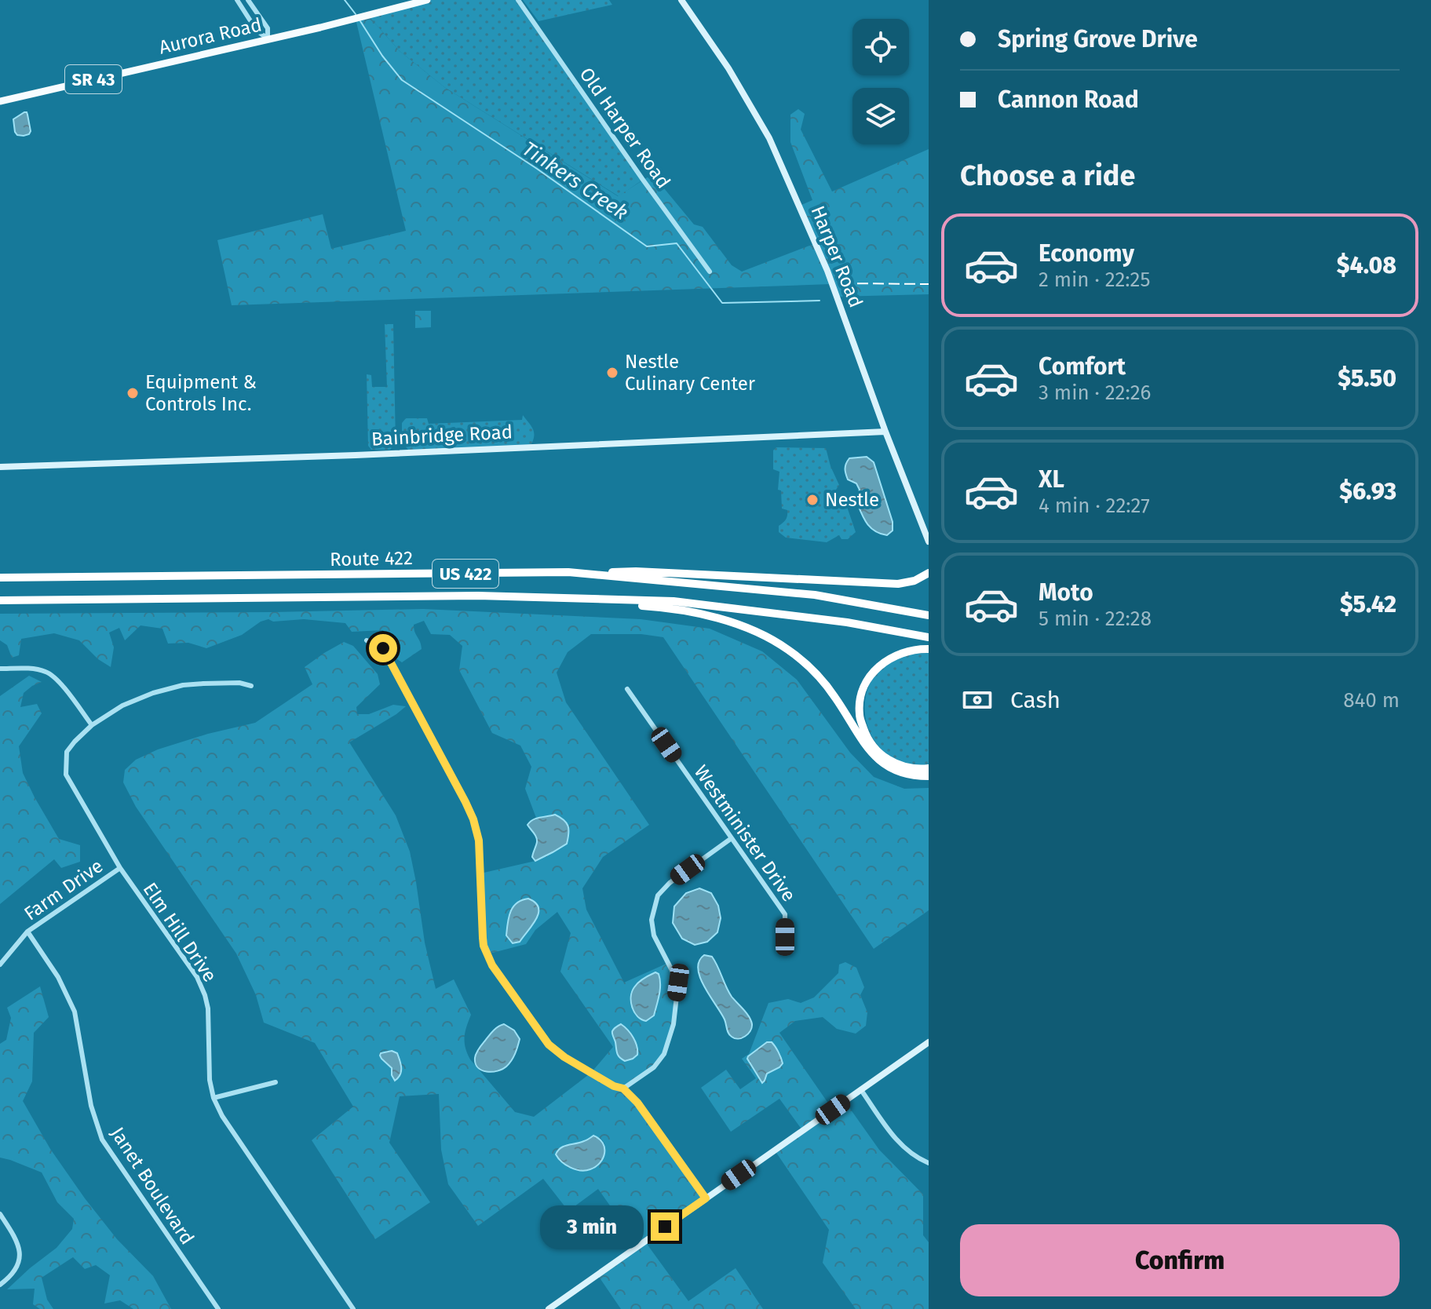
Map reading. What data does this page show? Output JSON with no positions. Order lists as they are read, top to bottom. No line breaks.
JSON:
{"streets":{"highway":["Route 422","US 422"],"main road":["Aurora Road","SR 43"],"street":["Old Harper Road","Harper Road","Bainbridge Road","Westminister Drive","Farm Drive","Elm Hill Drive","Janet Boulevard"]},"crossings":[["Harper Road","Bainbridge Road"],["Farm Drive","Elm Hill Drive"],["Farm Drive","Janet Boulevard"]],"water":["Tinkers Creek"],"places":["Nestle Culinary Center","Equipment & Controls Inc.","Nestle"],"page":{"banner":["Spring Grove Drive","Cannon Road"],"heading":"Choose a ride","list":[{"name":"Economy","note":"2 min · 22:25","value":"$4.08"},{"name":"Comfort","note":"3 min · 22:26","value":"$5.50"},{"name":"XL","note":"4 min · 22:27","value":"$6.93"},{"name":"Moto","note":"5 min · 22:28","value":"$5.42"}],"pay":["Cash","840 m"],"bubble":"3 min","buttons":"Confirm"}}
